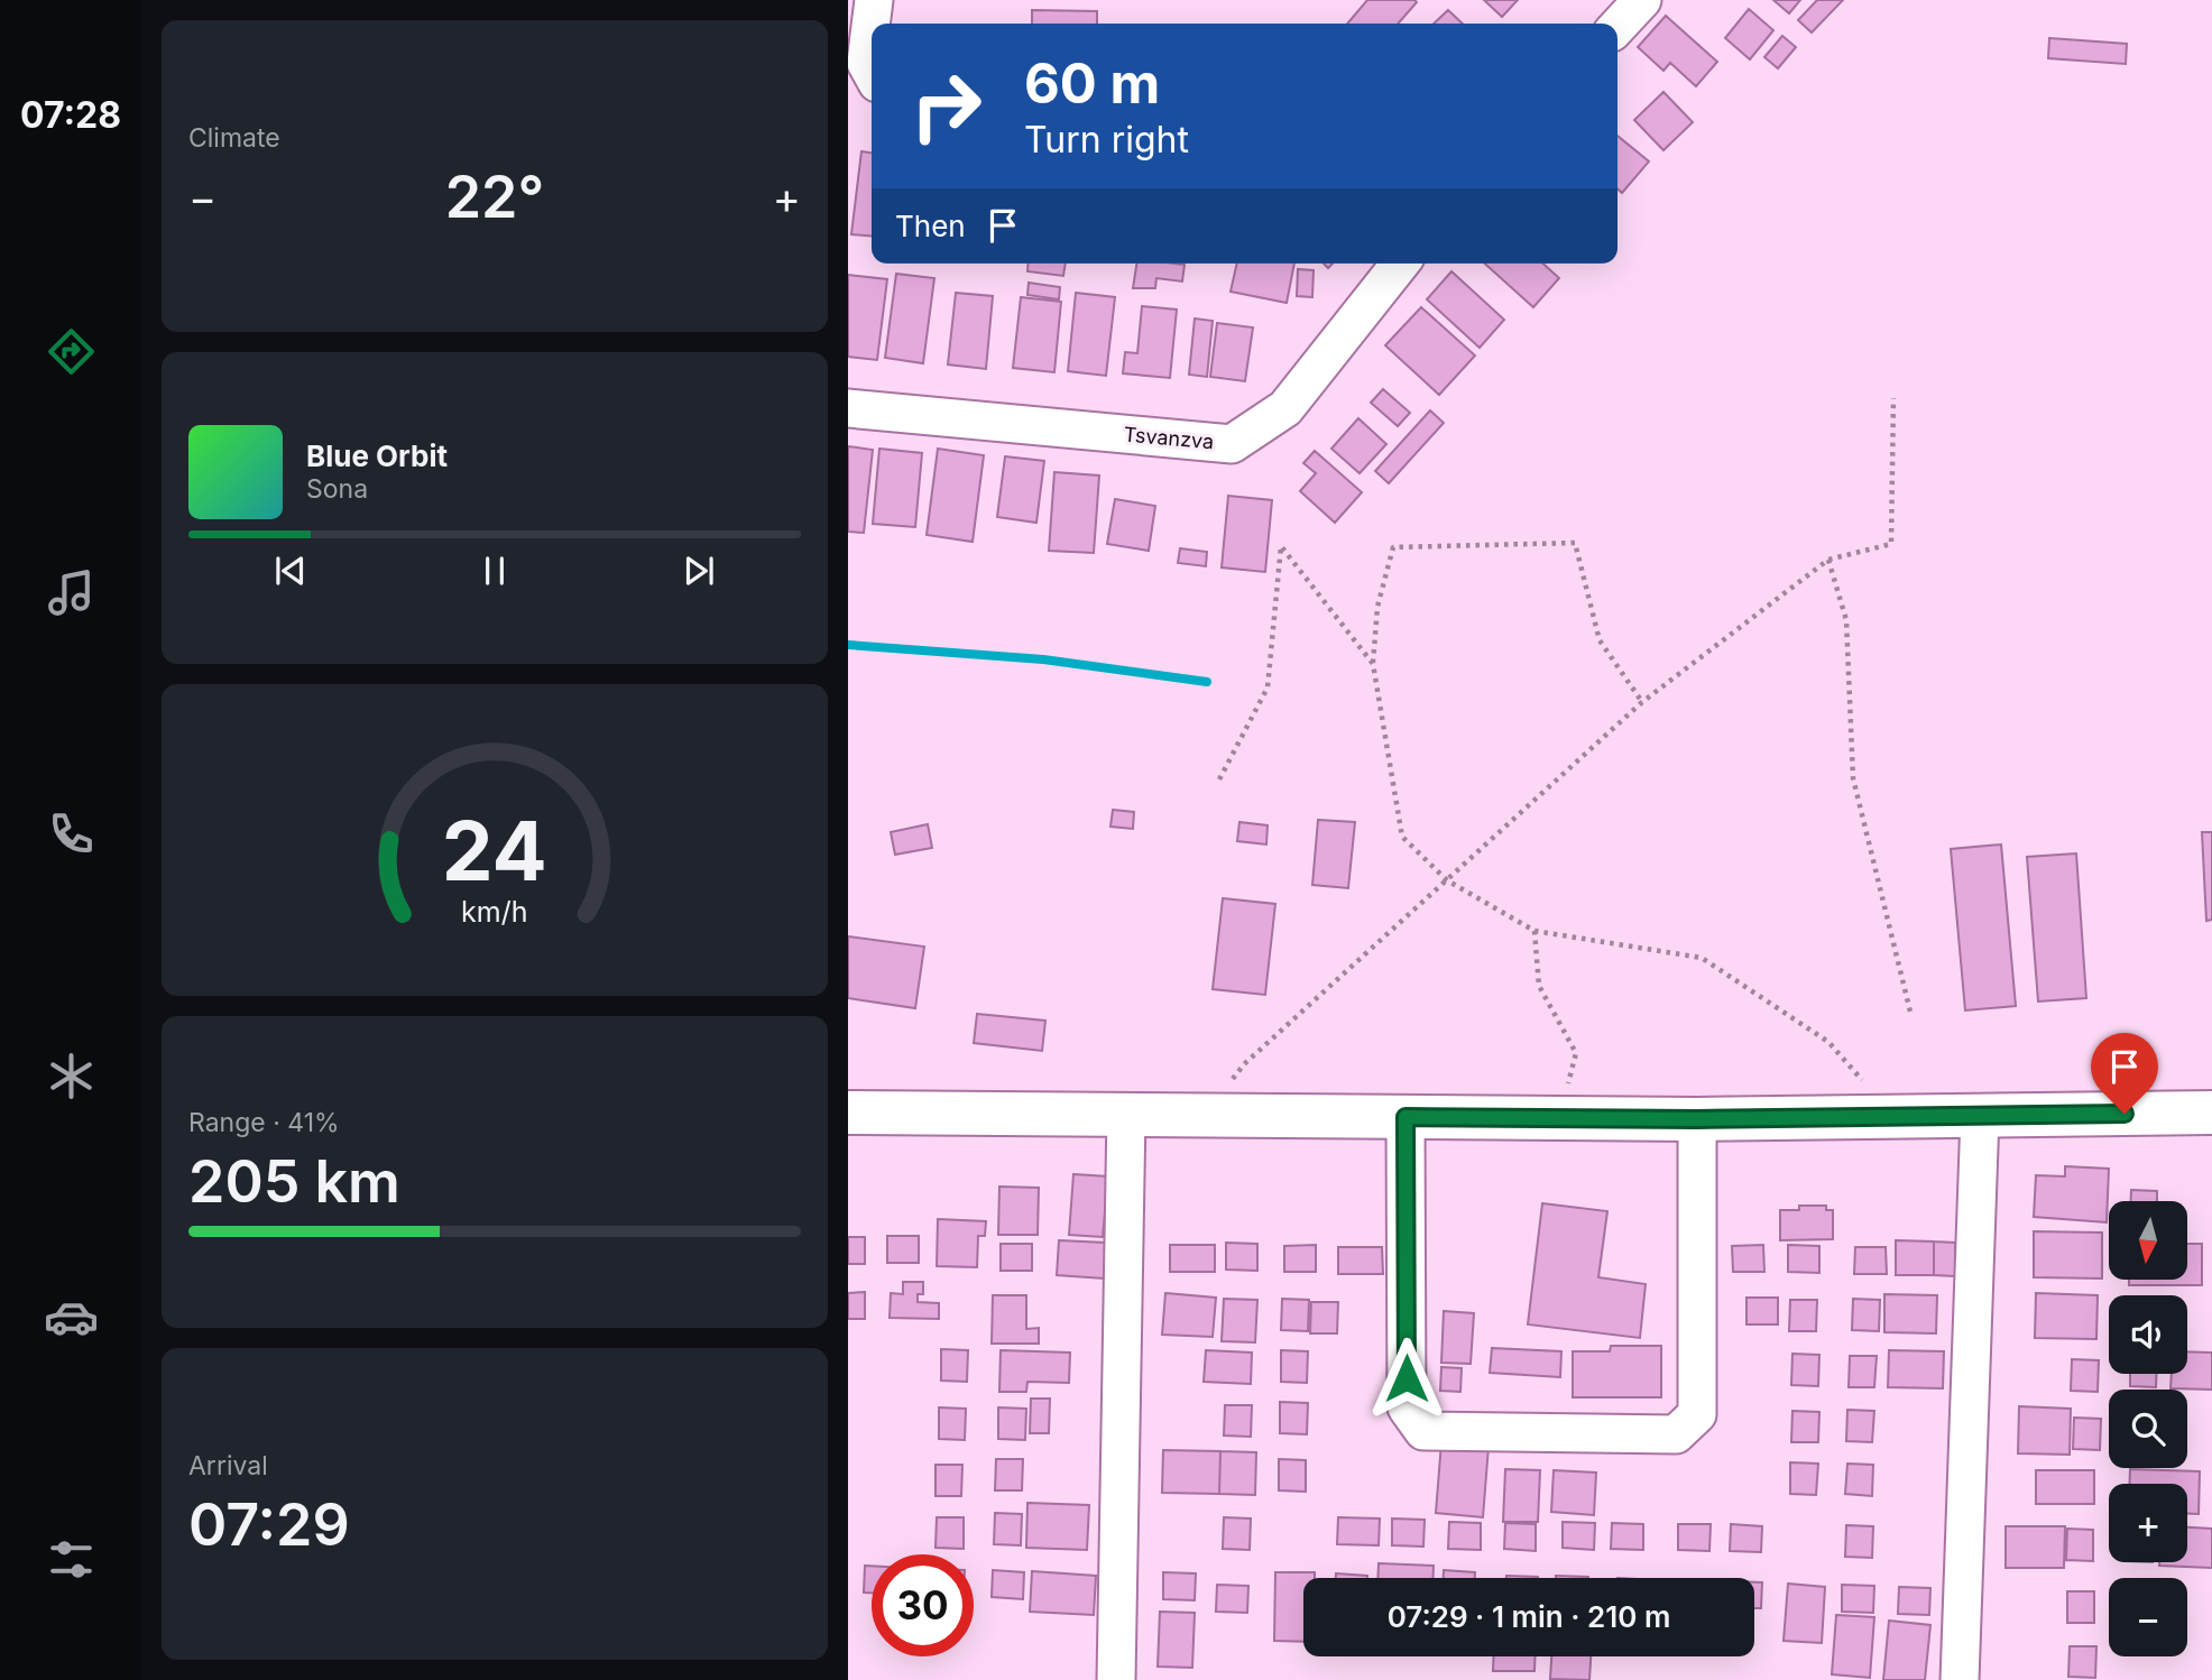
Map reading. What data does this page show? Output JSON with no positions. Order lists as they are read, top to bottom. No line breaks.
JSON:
{"streets":{"street":["Tsvanzva"]},"north":"bottom","page":{"tabs":"07:28","tile":["Climate",["Range · 41%","205 km"],["Arrival","07:29"]],"turn":["60 m","Turn right"],"heat":["−","22°","+"],"then":"Then","song":["Blue Orbit","Sona"],"map_buttons":["+","−"],"limit":"30","trip":"07:29 · 1 min · 210 m","gauge":["24","km/h"]}}
